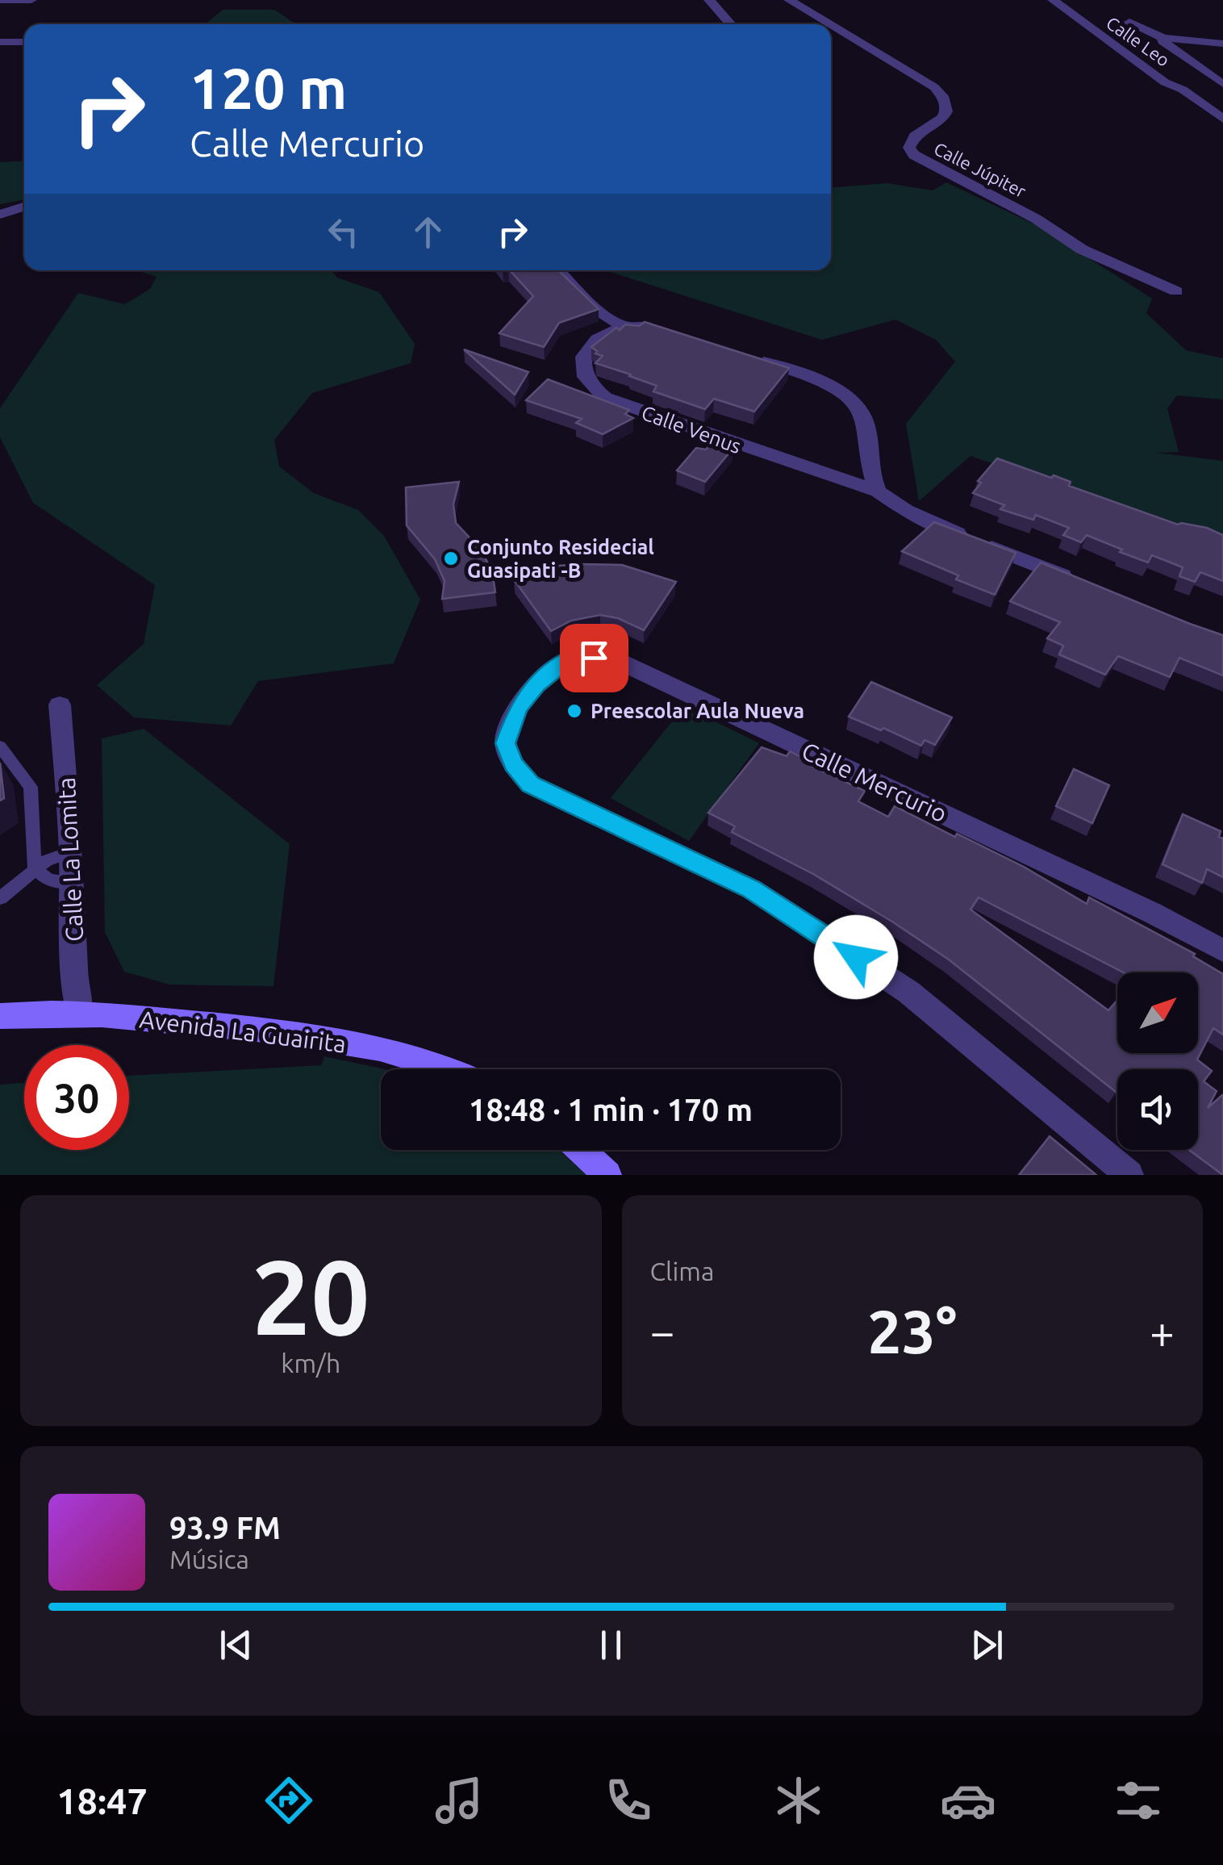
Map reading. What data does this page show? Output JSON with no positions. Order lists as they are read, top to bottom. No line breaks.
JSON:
{"streets":{"street":["Calle Leo","Calle Júpiter","Calle Venus","Calle Mercurio","Calle La Lomita","Avenida La Guairita"]},"crossings":[["Calle La Lomita","Avenida La Guairita"]],"places":["Conjunto Residecial Guasipati -B","Preescolar Aula Nueva"],"north":"top right","page":{"turn":["120 m","Calle Mercurio"],"limit":"30","trip":"18:48 · 1 min · 170 m","tile":[["20","km/h"],"Clima"],"heat":["−","23°","+"],"song":["93.9 FM","Música"],"tabs":"18:47"}}
